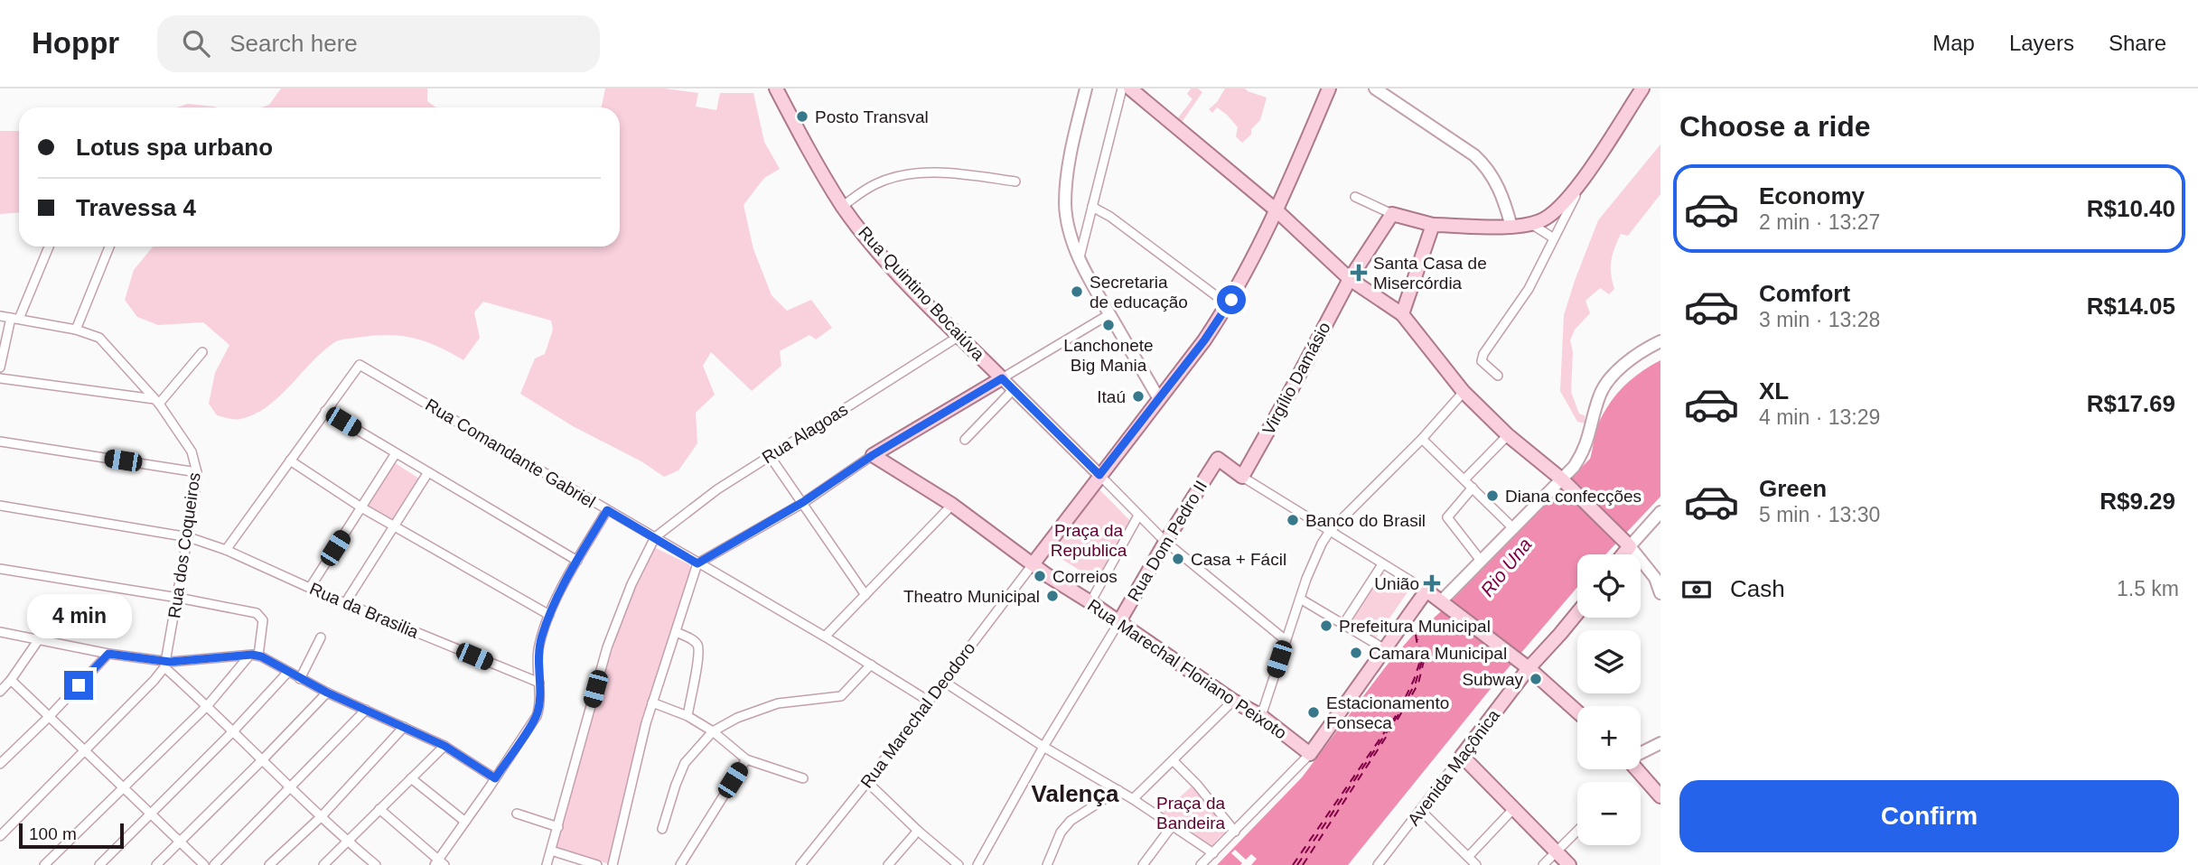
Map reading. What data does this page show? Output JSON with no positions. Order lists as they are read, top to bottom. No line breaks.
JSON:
{"streets":{"main road":["Rua Quintino Bocaiúva","Virgílio Damásio","Rua Dom Pedro II","Rua Marechal Floriano Peixoto","Avenida Maçônica"],"street":["Rua Alagoas","Rua Comandante Gabriel","Rua dos Coqueiros","Rua da Brasilia","Rua Marechal Deodoro"]},"crossings":[["Rua Quintino Bocaiúva","Rua Alagoas"],["Virgílio Damásio","Rua Dom Pedro II"],["Rua Alagoas","Rua Comandante Gabriel"],["Rua Comandante Gabriel","Rua Marechal Deodoro"],["Rua Dom Pedro II","Rua Marechal Floriano Peixoto"],["Rua dos Coqueiros","Rua da Brasilia"],["Rua Marechal Floriano Peixoto","Rua Marechal Deodoro"]],"districts":["Valença"],"water":["Rio Una"],"parks":["Praça da Republica","Praça da Bandeira"],"places":{"other":["Posto Transval","Secretaria de educação","Lanchonete Big Mania","Itaú","Diana confecções","Banco do Brasil","Casa + Fácil","Correios","Theatro Municipal","Prefeitura Municipal","Camara Municipal","Subway","Estacionamento Fonseca"],"health":["Santa Casa de Misercórdia","União"]},"scale_bar":"100 m","page":{"header":"Hoppr","search":"Search here","nav":["Map","Layers","Share"],"heading":"Choose a ride","banner":["Lotus spa urbano","Travessa 4"],"list":[{"name":"Economy","note":"2 min · 13:27","value":"R$10.40"},{"name":"Comfort","note":"3 min · 13:28","value":"R$14.05"},{"name":"XL","note":"4 min · 13:29","value":"R$17.69"},{"name":"Green","note":"5 min · 13:30","value":"R$9.29"}],"map_buttons":["+","−"],"pay":["Cash","1.5 km"],"bubble":"4 min","buttons":"Confirm","scale":"100 m"}}
